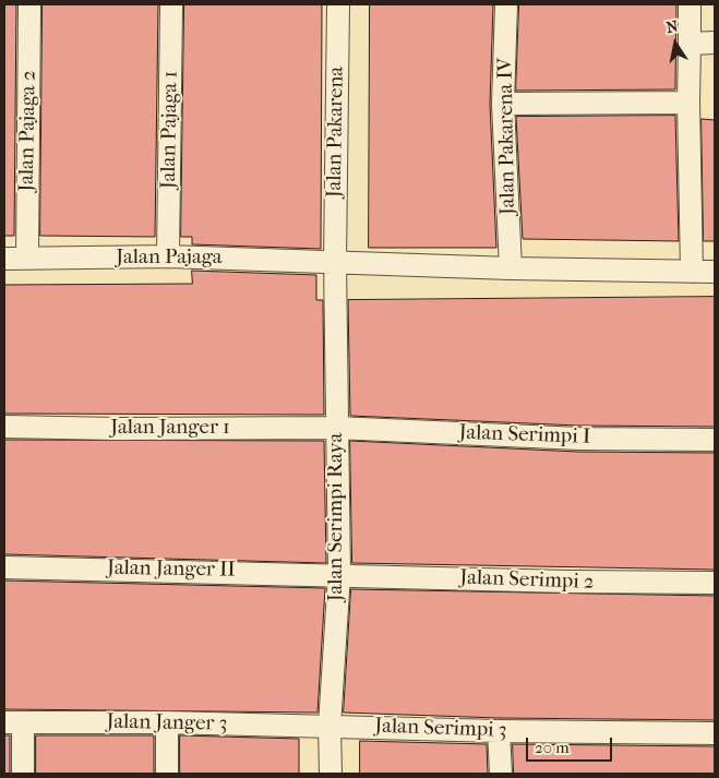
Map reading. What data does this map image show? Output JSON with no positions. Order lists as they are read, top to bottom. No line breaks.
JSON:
{"streets":{"street":["Jalan Pajaga 1","Jalan Pajaga 2","Jalan Pakarena","Jalan Pakarena IV","Jalan Pajaga","Jalan Janger 1","Jalan Serimpi I","Jalan Serimpi Raya","Jalan Janger II","Jalan Serimpi 2","Jalan Janger 3","Jalan Serimpi 3"]},"crossings":[["Jalan Pajaga 1","Jalan Pajaga"],["Jalan Pajaga 2","Jalan Pajaga"],["Jalan Pakarena","Jalan Pajaga"],["Jalan Pakarena","Jalan Serimpi Raya"],["Jalan Pakarena IV","Jalan Pajaga"],["Jalan Pajaga","Jalan Serimpi Raya"],["Jalan Janger 1","Jalan Serimpi I"],["Jalan Janger 1","Jalan Serimpi Raya"],["Jalan Serimpi I","Jalan Serimpi Raya"],["Jalan Serimpi Raya","Jalan Janger II"],["Jalan Serimpi Raya","Jalan Serimpi 2"],["Jalan Serimpi Raya","Jalan Janger 3"],["Jalan Serimpi Raya","Jalan Serimpi 3"],["Jalan Janger II","Jalan Serimpi 2"],["Jalan Janger 3","Jalan Serimpi 3"]],"scale_bar":"20 m","north":"top"}
